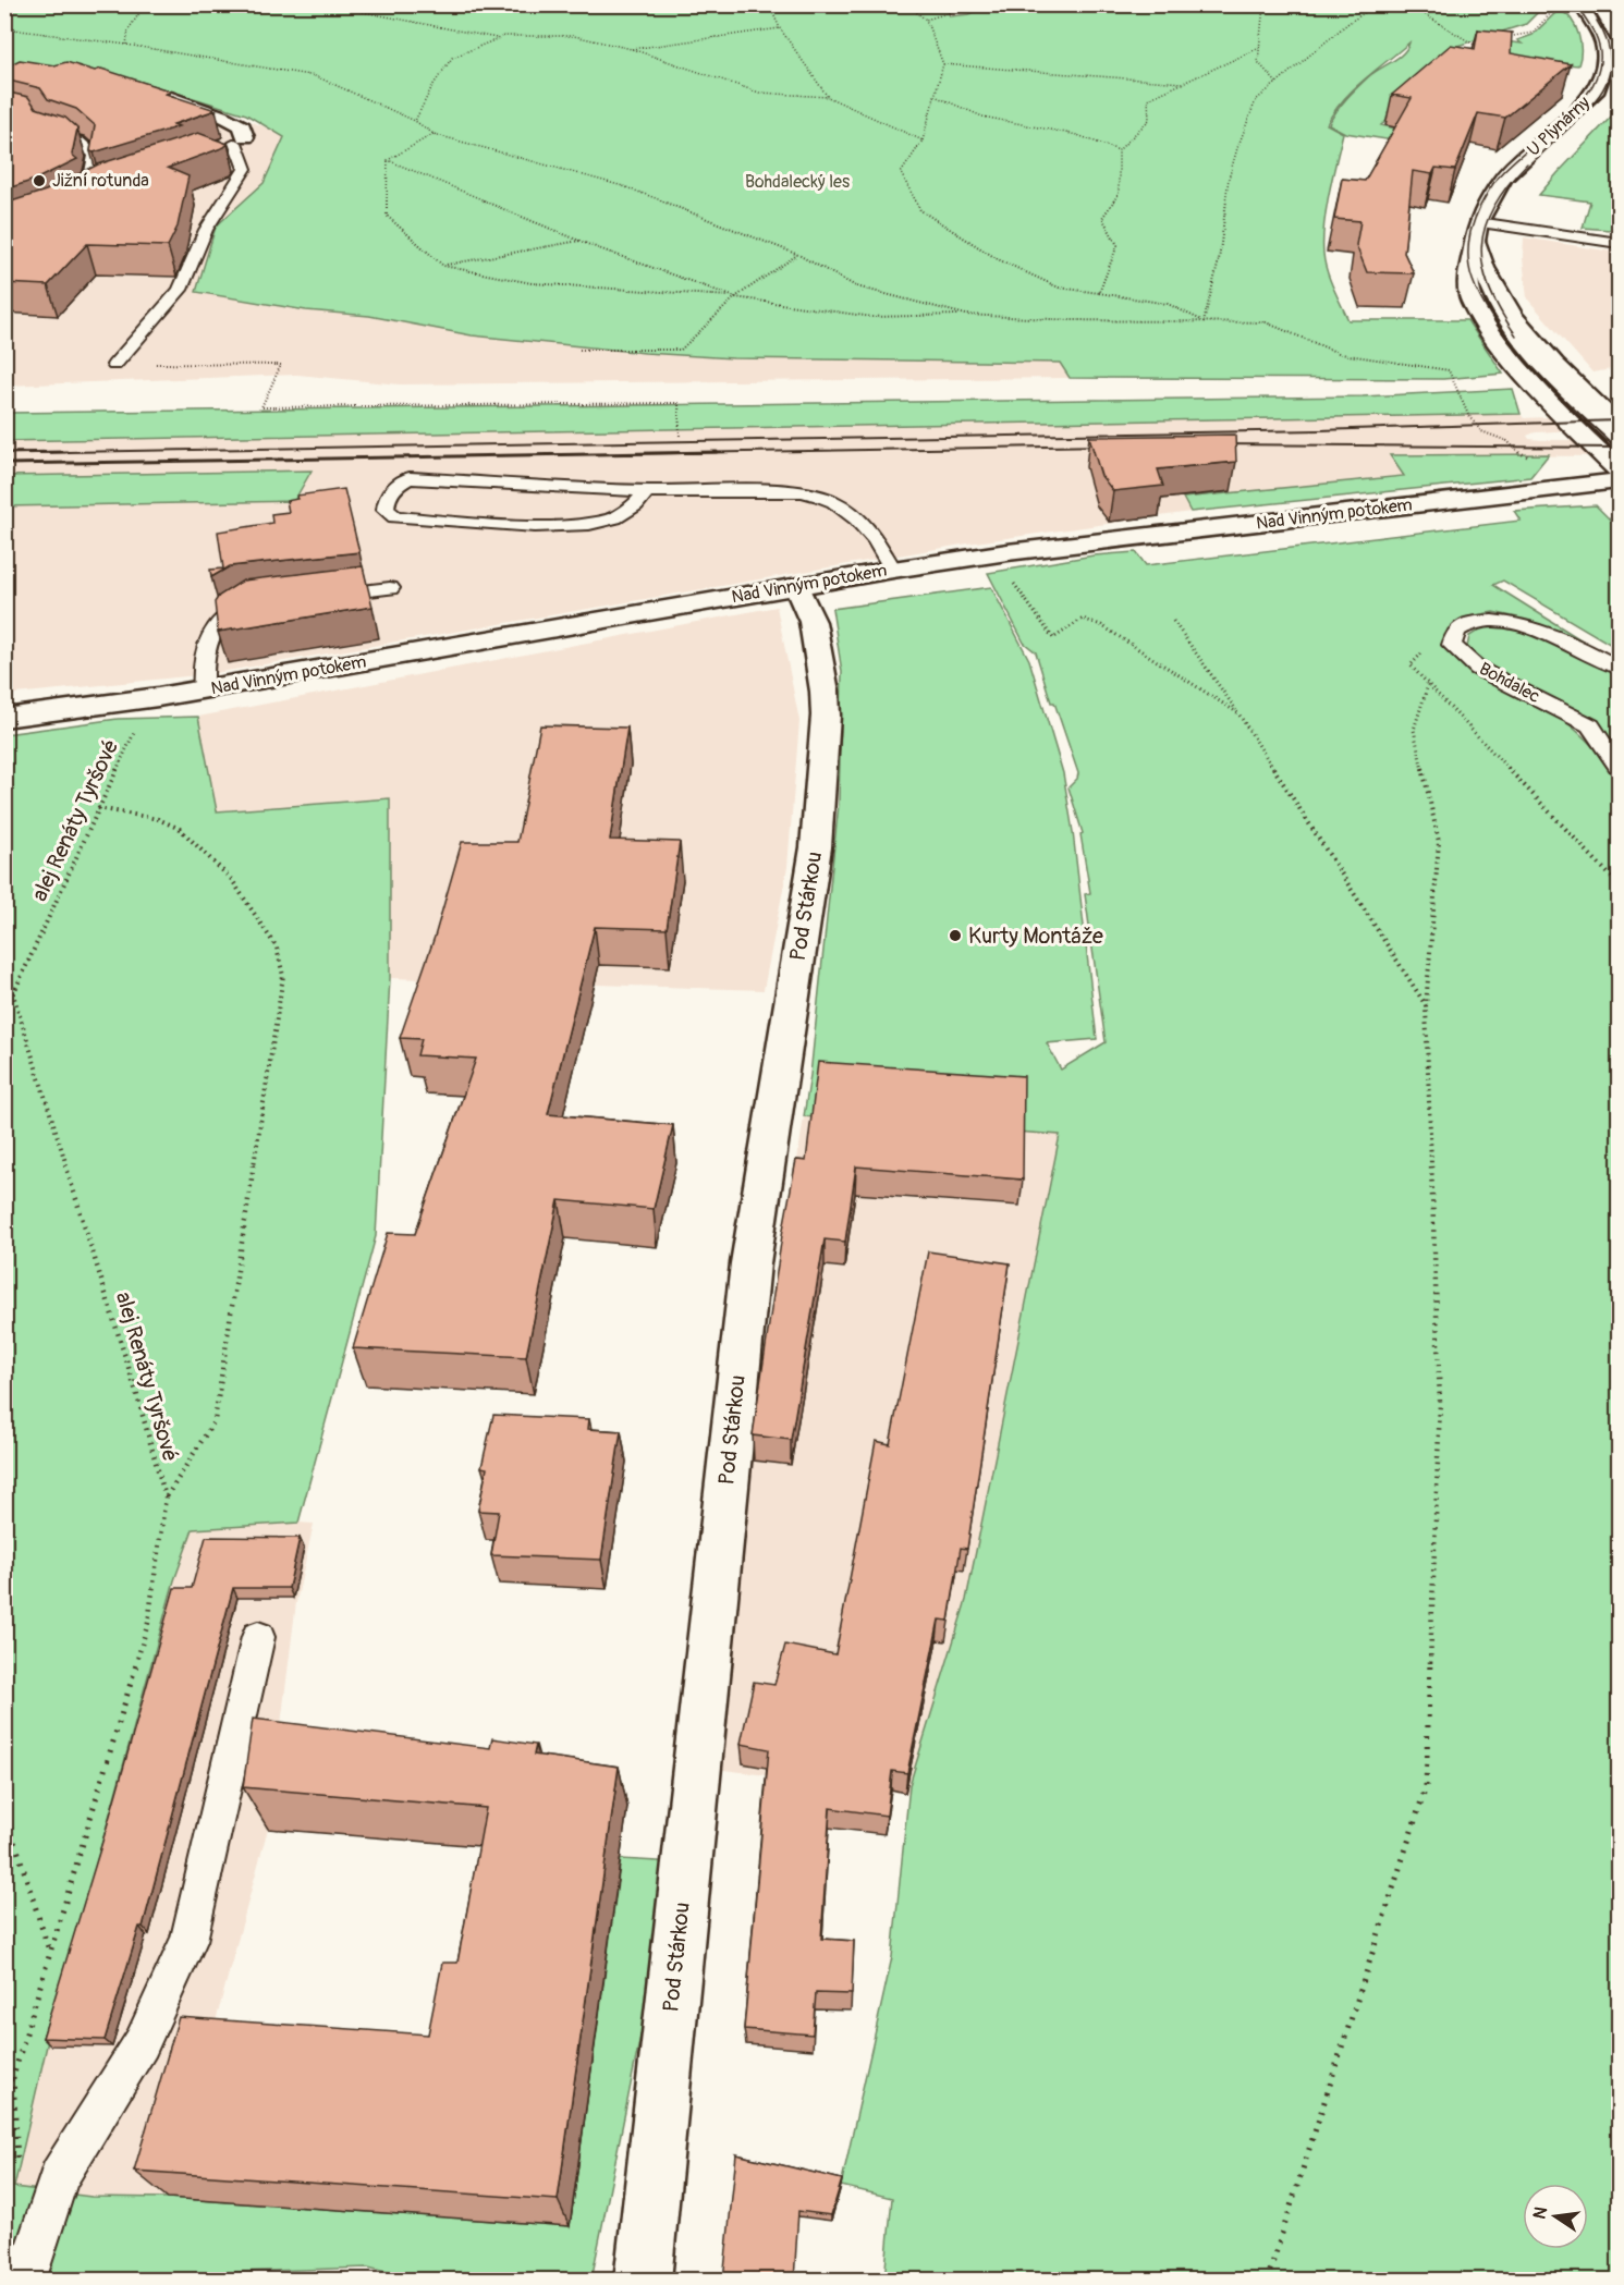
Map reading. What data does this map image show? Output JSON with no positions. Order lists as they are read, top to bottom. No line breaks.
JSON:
{"streets":{"street":["U Plynárny","Nad Vinným potokem","Pod Stárkou"],"lane":["Bohdalec"],"path":["alej Renáty Tyršové"]},"crossings":[["Nad Vinným potokem","alej Renáty Tyršové"],["Nad Vinným potokem","Pod Stárkou"]],"parks":["Bohdalecký les"],"places":["Jižní rotunda","Kurty Montáže"],"north":"left"}
